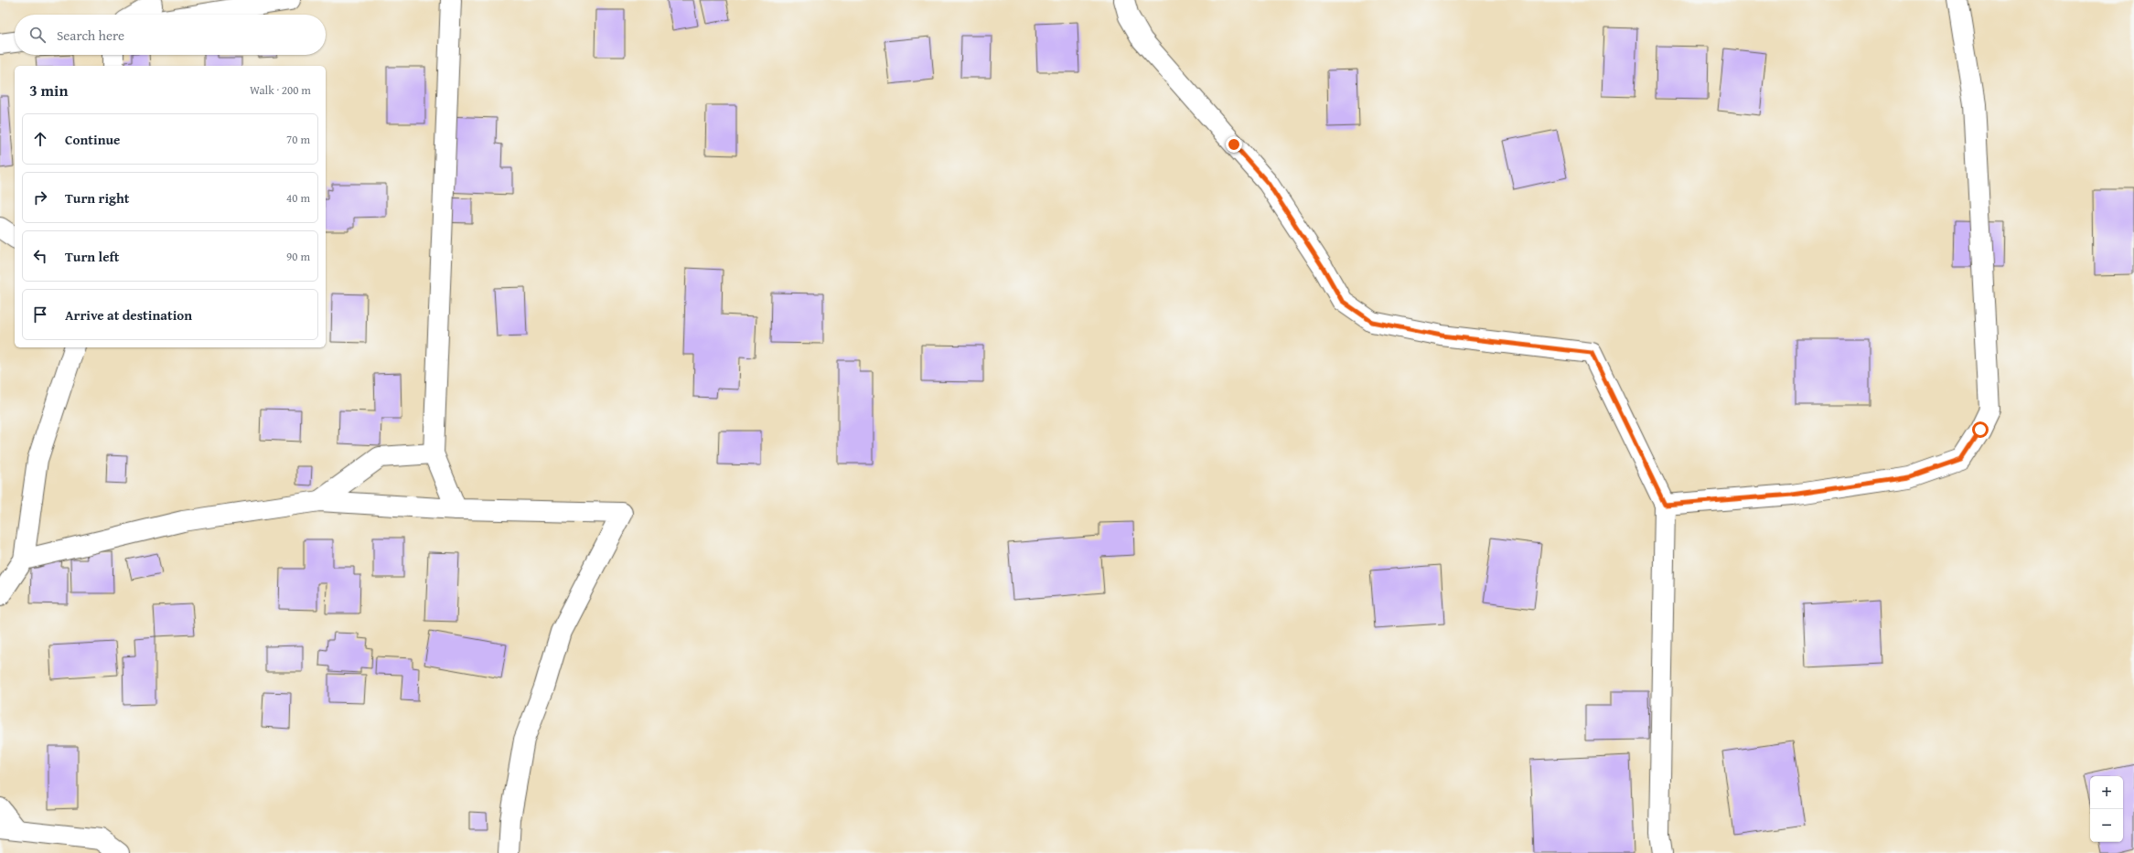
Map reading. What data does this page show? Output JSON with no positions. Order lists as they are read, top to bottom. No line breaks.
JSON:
{"page":{"search":"Search here","heading":["3 min","Walk · 200 m"],"list":[["Continue","70 m"],["Turn right","40 m"],["Turn left","90 m"],"Arrive at destination"],"map_buttons":["+","−"]}}
